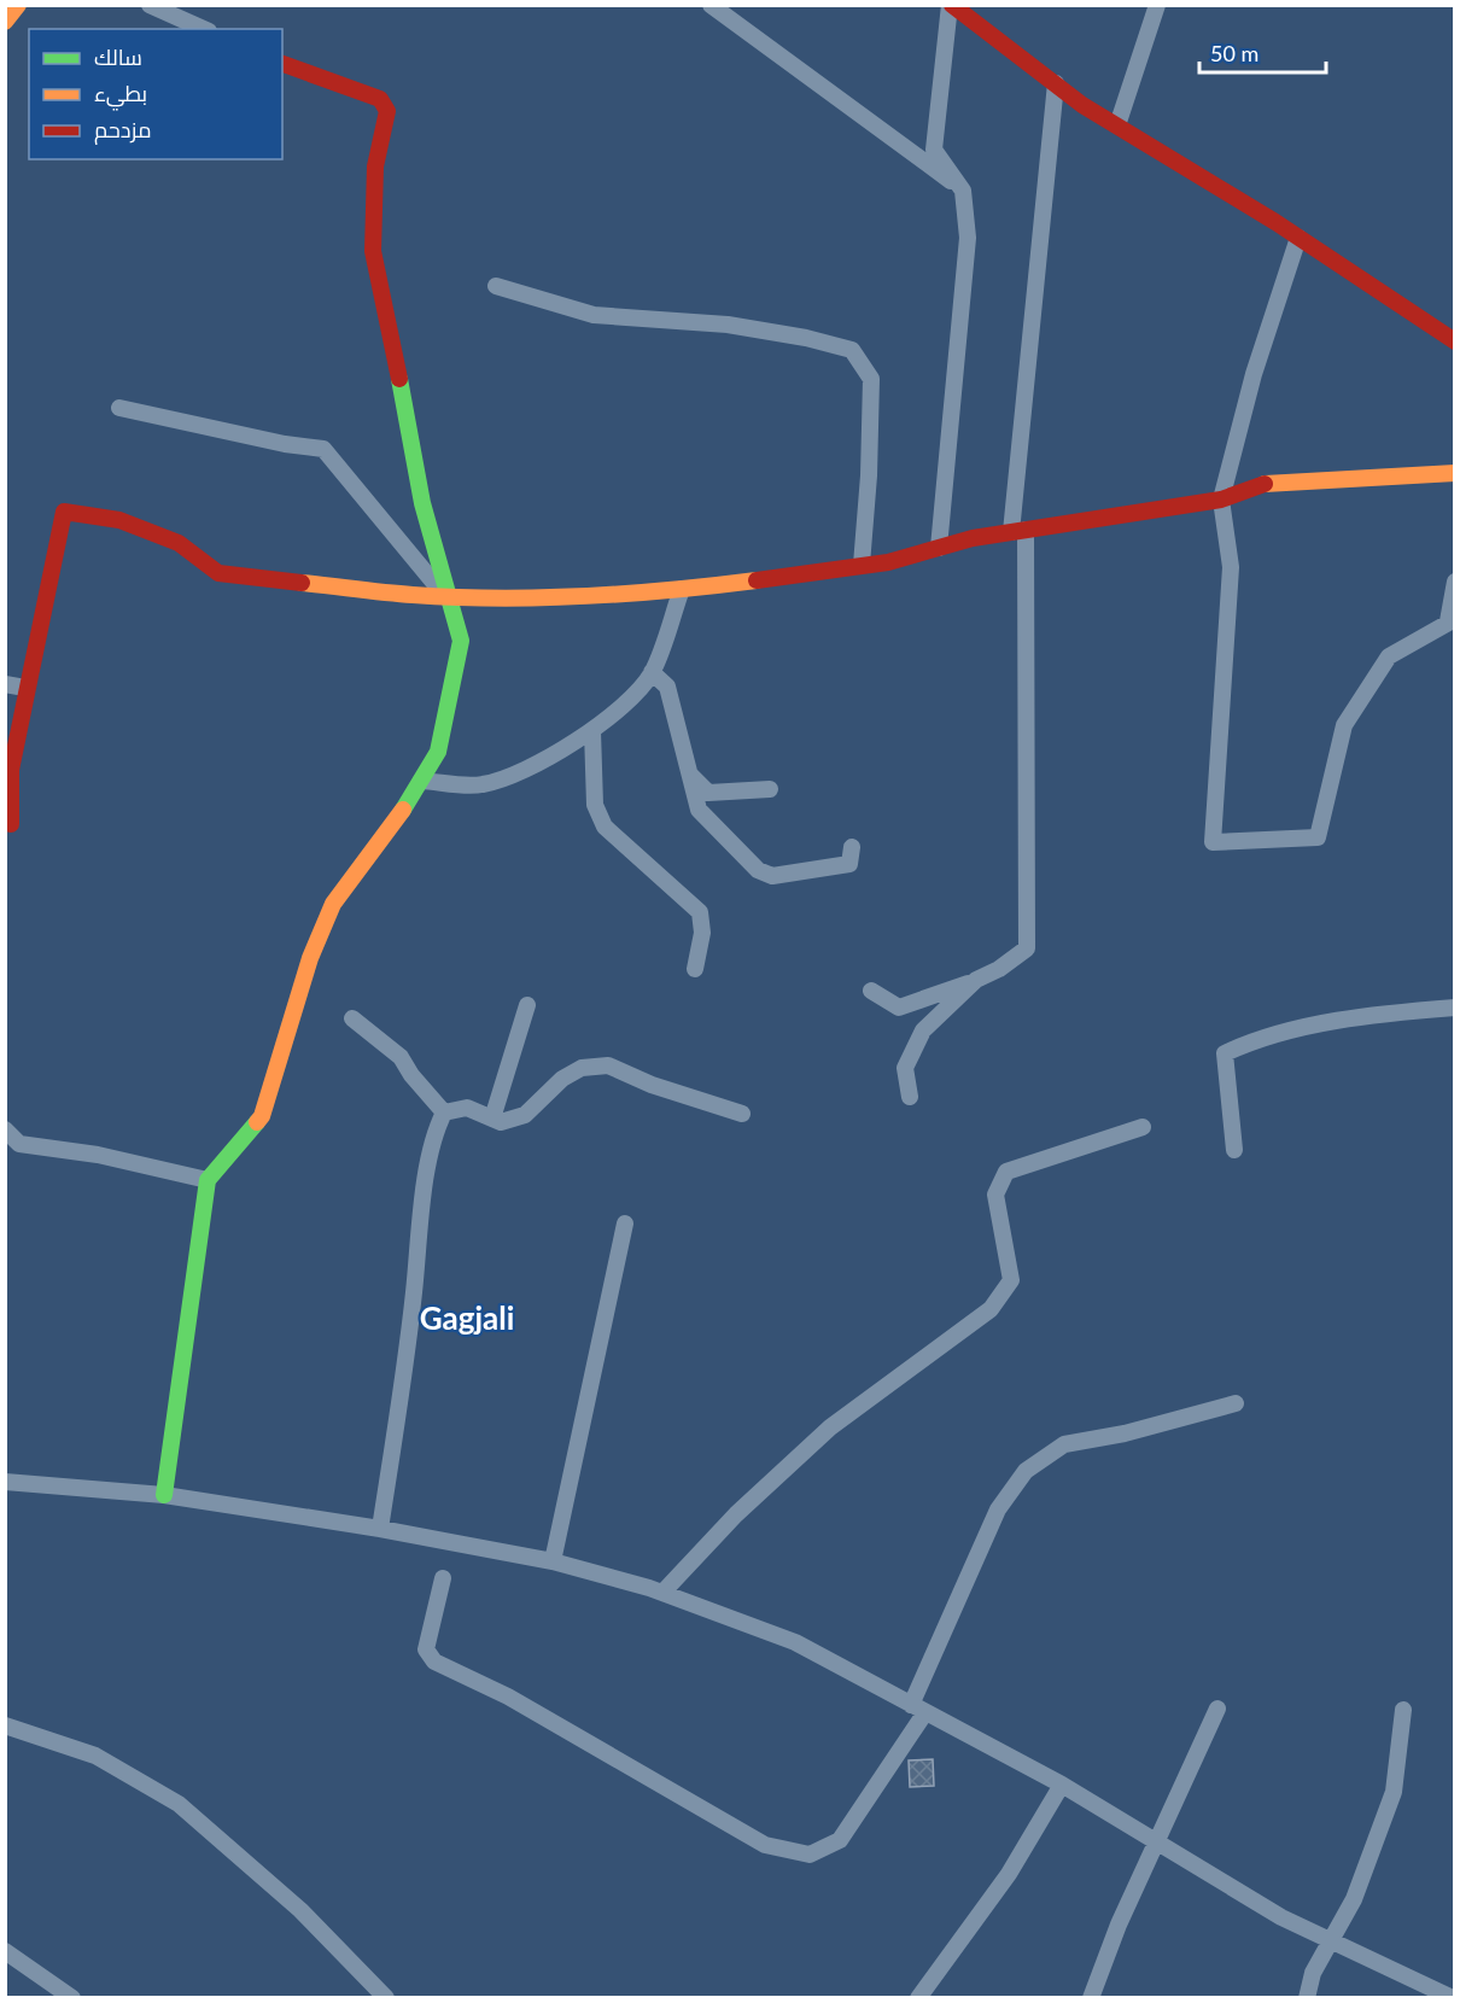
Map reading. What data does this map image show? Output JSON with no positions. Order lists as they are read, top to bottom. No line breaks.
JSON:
{"districts":["Gagjali"],"legend":["سالك","بطيء","مزدحم"],"scale_bar":"50 m"}
